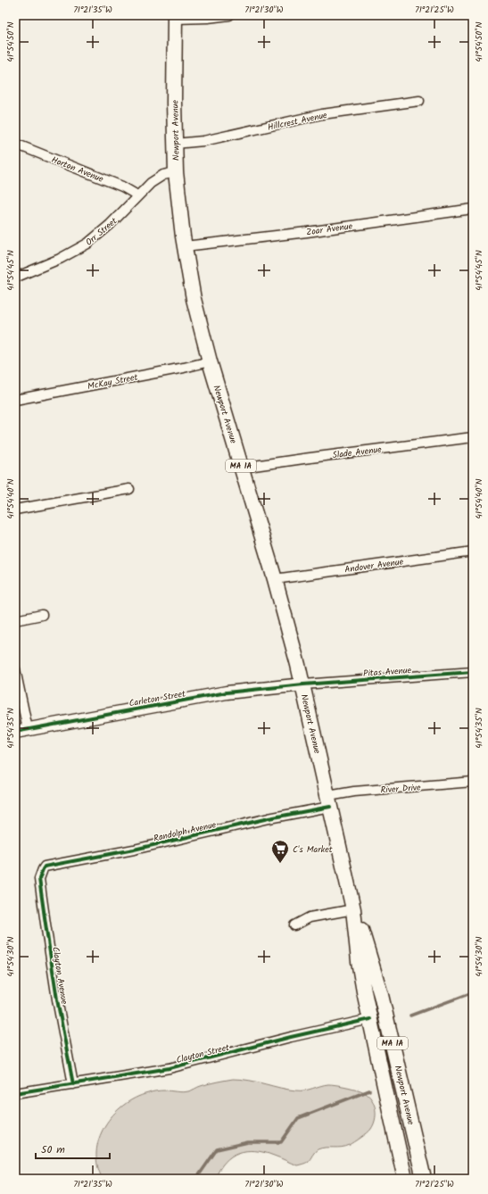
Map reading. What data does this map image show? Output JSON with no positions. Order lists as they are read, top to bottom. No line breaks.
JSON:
{"streets":{"main road":["Newport Avenue","MA 1A"],"street":["Hillcrest Avenue","Horton Avenue","Zoar Avenue","Orr Street","McKay Street","Slade Avenue","Andover Avenue","Pitas Avenue","Carleton Street","River Drive","Randolph Avenue","Clayton Avenue","Clayton Street"]},"crossings":[["Hillcrest Avenue","Newport Avenue"],["Newport Avenue","Zoar Avenue"],["Newport Avenue","Orr Street"],["Newport Avenue","McKay Street"],["Newport Avenue","Slade Avenue"],["Newport Avenue","Andover Avenue"],["Newport Avenue","Pitas Avenue"],["Newport Avenue","Carleton Street"],["Newport Avenue","River Drive"],["Newport Avenue","Randolph Avenue"],["Newport Avenue","Clayton Street"],["Horton Avenue","Orr Street"],["Pitas Avenue","Carleton Street"],["River Drive","Randolph Avenue"],["Randolph Avenue","Clayton Avenue"],["Clayton Avenue","Clayton Street"]],"places":{"supermarket":["C's Market"]},"scale_bar":"50 m","coordinates":["71°21'35\"W","71°21'30\"W","71°21'25\"W","41°54'50\"N","41°54'45\"N","41°54'40\"N","41°54'35\"N","41°54'30\"N"]}
